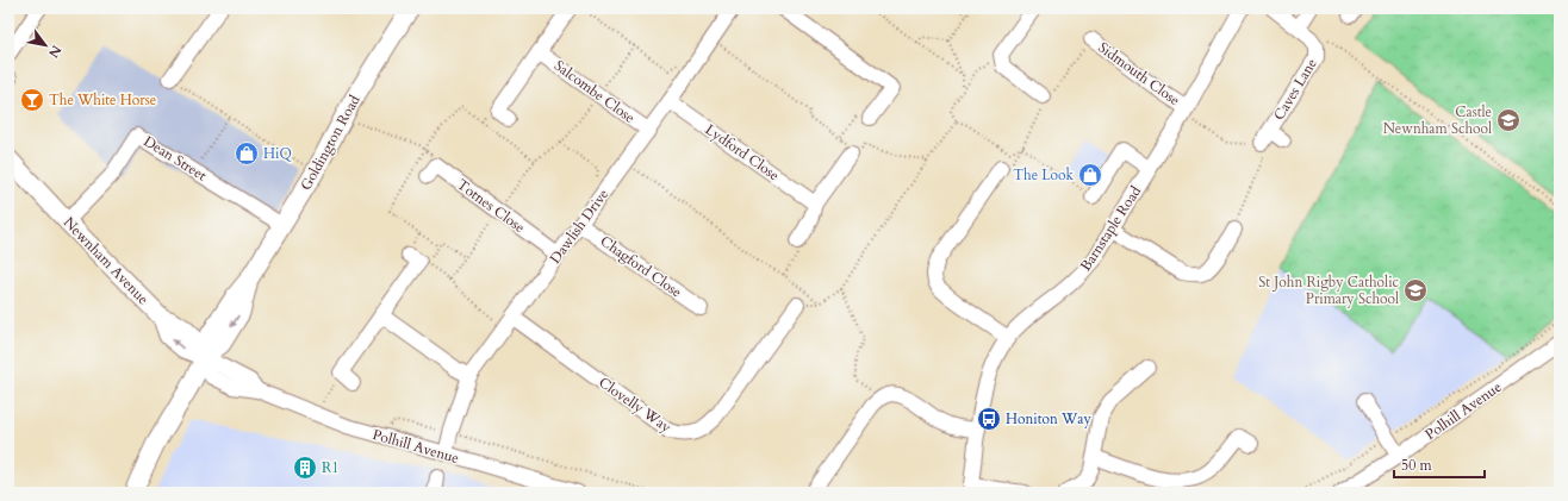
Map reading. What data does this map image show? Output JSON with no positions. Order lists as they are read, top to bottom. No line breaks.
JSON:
{"streets":{"main road":["Goldington Road","Newnham Avenue"],"street":["Sidmouth Close","Caves Lane","Salcombe Close","Lydford Close","Dean Street","Totnes Close","Dawlish Drive","Barnstaple Road","Chagford Close","Clovelly Way","Polhill Avenue"]},"crossings":[["Sidmouth Close","Barnstaple Road"],["Salcombe Close","Dawlish Drive"],["Goldington Road","Dean Street"],["Goldington Road","Newnham Avenue"],["Goldington Road","Polhill Avenue"],["Lydford Close","Dawlish Drive"],["Dean Street","Newnham Avenue"],["Totnes Close","Dawlish Drive"],["Dawlish Drive","Chagford Close"],["Dawlish Drive","Clovelly Way"],["Dawlish Drive","Polhill Avenue"],["Newnham Avenue","Polhill Avenue"]],"places":{"bar":["The White Horse"],"school or university":["Castle Newnham School","St John Rigby Catholic Primary School"],"shop":["HiQ","The Look"],"bus stop":["Honiton Way"],"building":["R1"]},"scale_bar":"50 m","north":"bottom right"}
